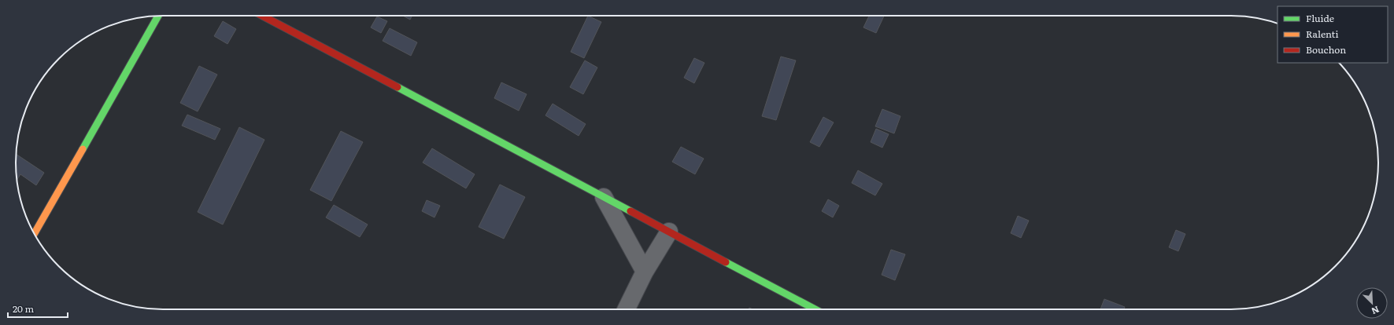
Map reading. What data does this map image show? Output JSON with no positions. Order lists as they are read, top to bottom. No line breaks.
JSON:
{"legend":["Fluide","Ralenti","Bouchon"],"scale_bar":"20 m","north":"bottom right"}
